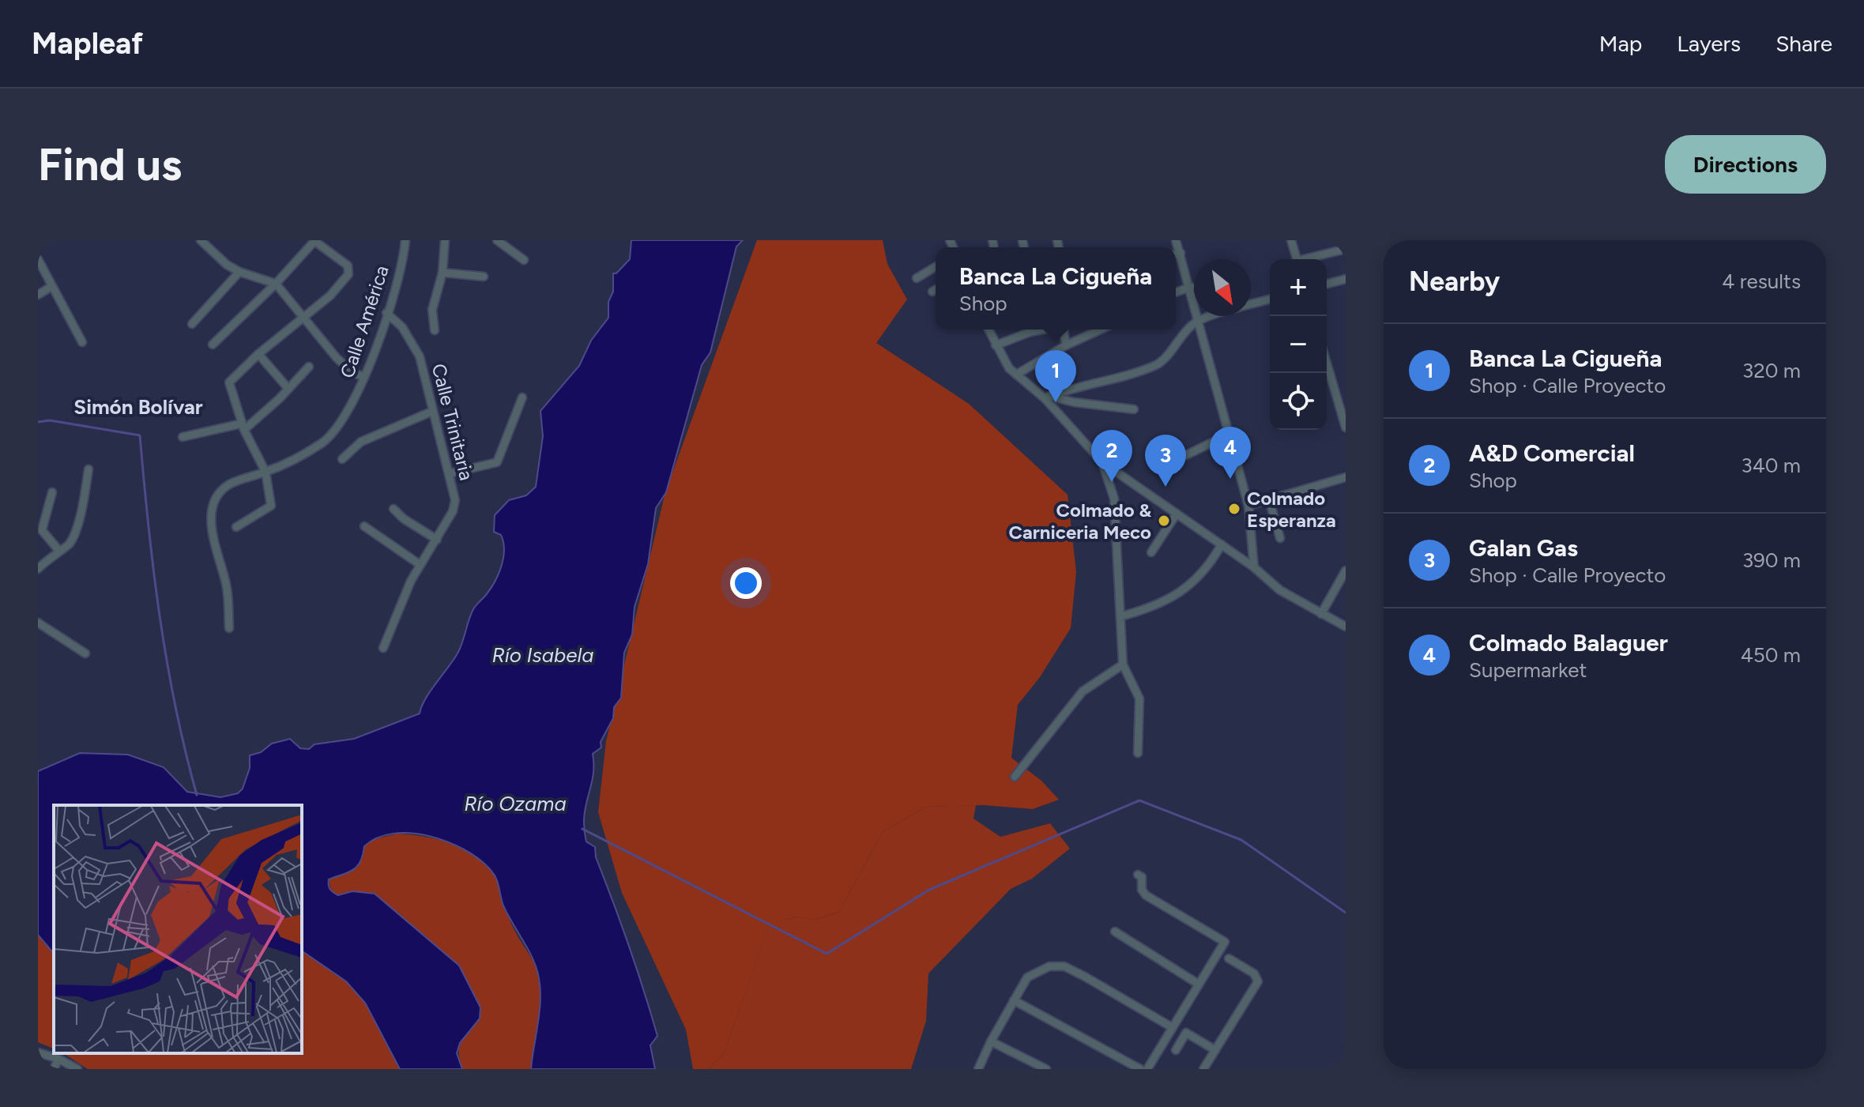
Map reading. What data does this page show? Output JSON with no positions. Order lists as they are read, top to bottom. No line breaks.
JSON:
{"streets":{"street":["Calle América","Calle Trinitaria"]},"crossings":[["Calle América","Calle Trinitaria"]],"districts":["Simón Bolívar"],"water":["Río Isabela","Río Ozama"],"places":["Colmado Esperanza","Colmado & Carniceria Meco"],"north":"bottom right","page":{"header":"Mapleaf","nav":["Map","Layers","Share"],"buttons":"Directions","title":"Find us","heading":["Nearby","4 results"],"popup":["Banca La Cigueña","Shop"],"map_buttons":["+","−"],"list":[{"mark":"1","name":"Banca La Cigueña","note":"Shop · Calle Proyecto","value":"320 m"},{"mark":"2","name":"A&D Comercial","note":"Shop","value":"340 m"},{"mark":"3","name":"Galan Gas","note":"Shop · Calle Proyecto","value":"390 m"},{"mark":"4","name":"Colmado Balaguer","note":"Supermarket","value":"450 m"}],"pins":["1","4","2","3"]}}
